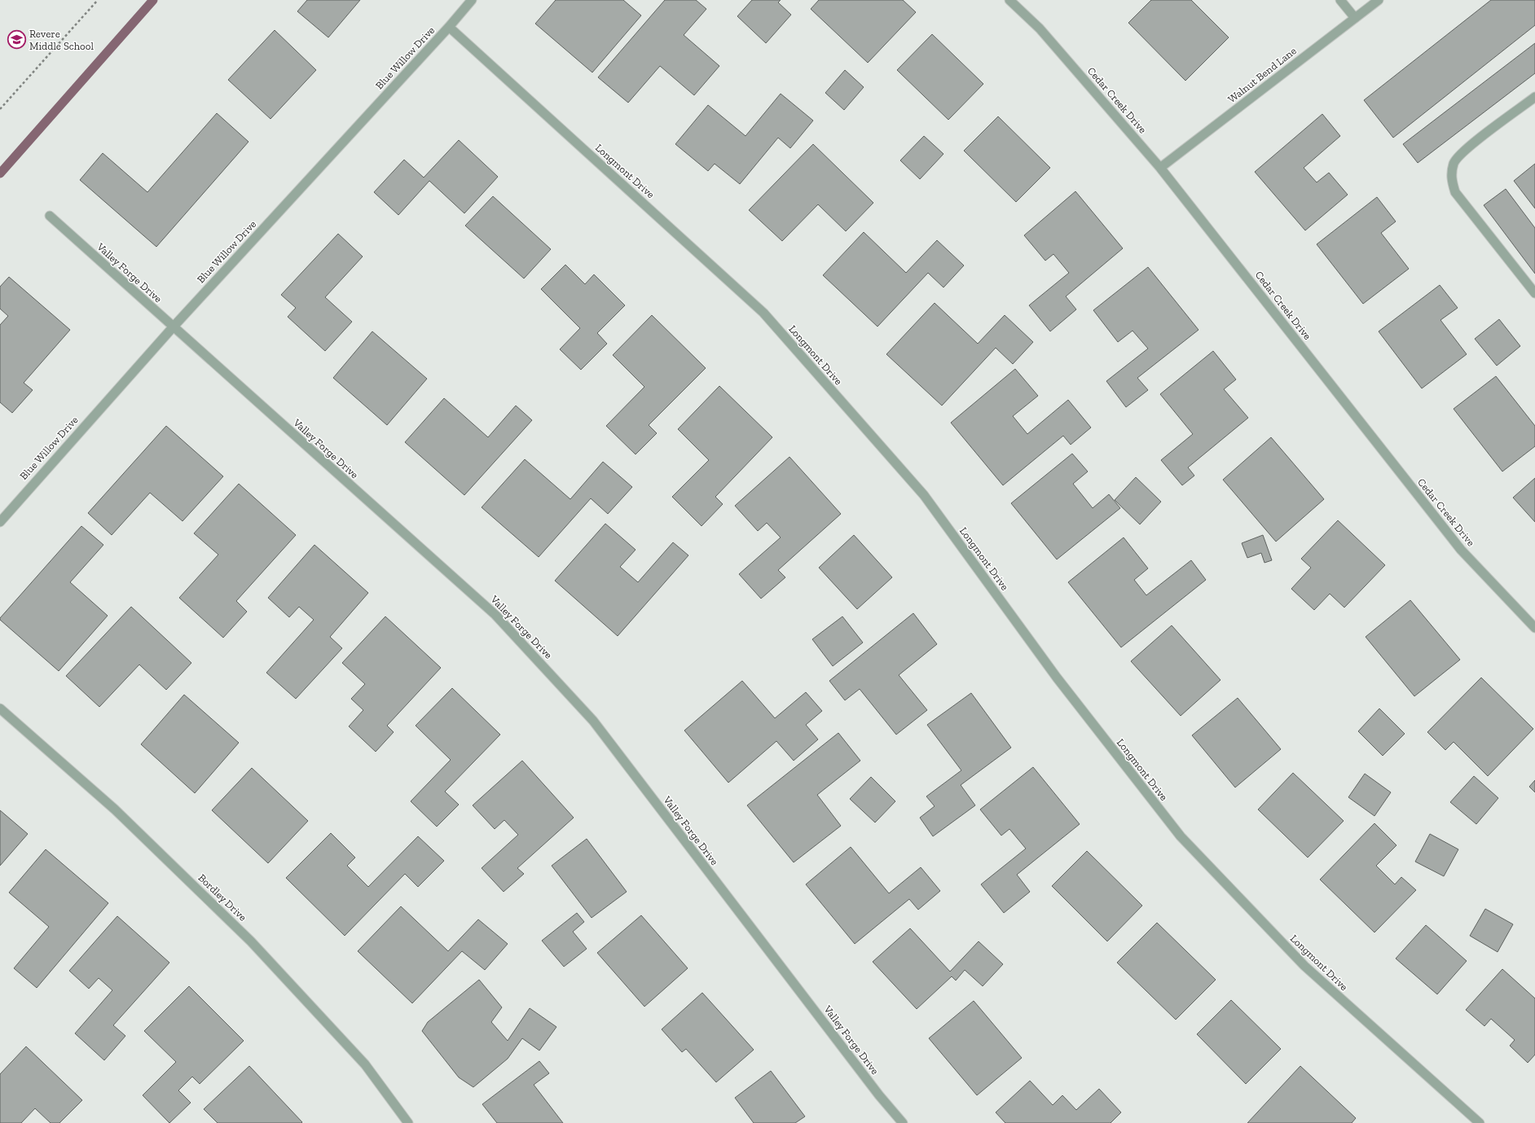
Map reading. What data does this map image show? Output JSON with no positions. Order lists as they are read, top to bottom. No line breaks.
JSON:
{"streets":{"street":["Blue Willow Drive","Walnut Bend Lane","Cedar Creek Drive","Longmont Drive","Valley Forge Drive","Bordley Drive"]},"crossings":[["Blue Willow Drive","Longmont Drive"],["Blue Willow Drive","Valley Forge Drive"],["Walnut Bend Lane","Cedar Creek Drive"]],"places":{"school or university":["Revere Middle School"]}}
